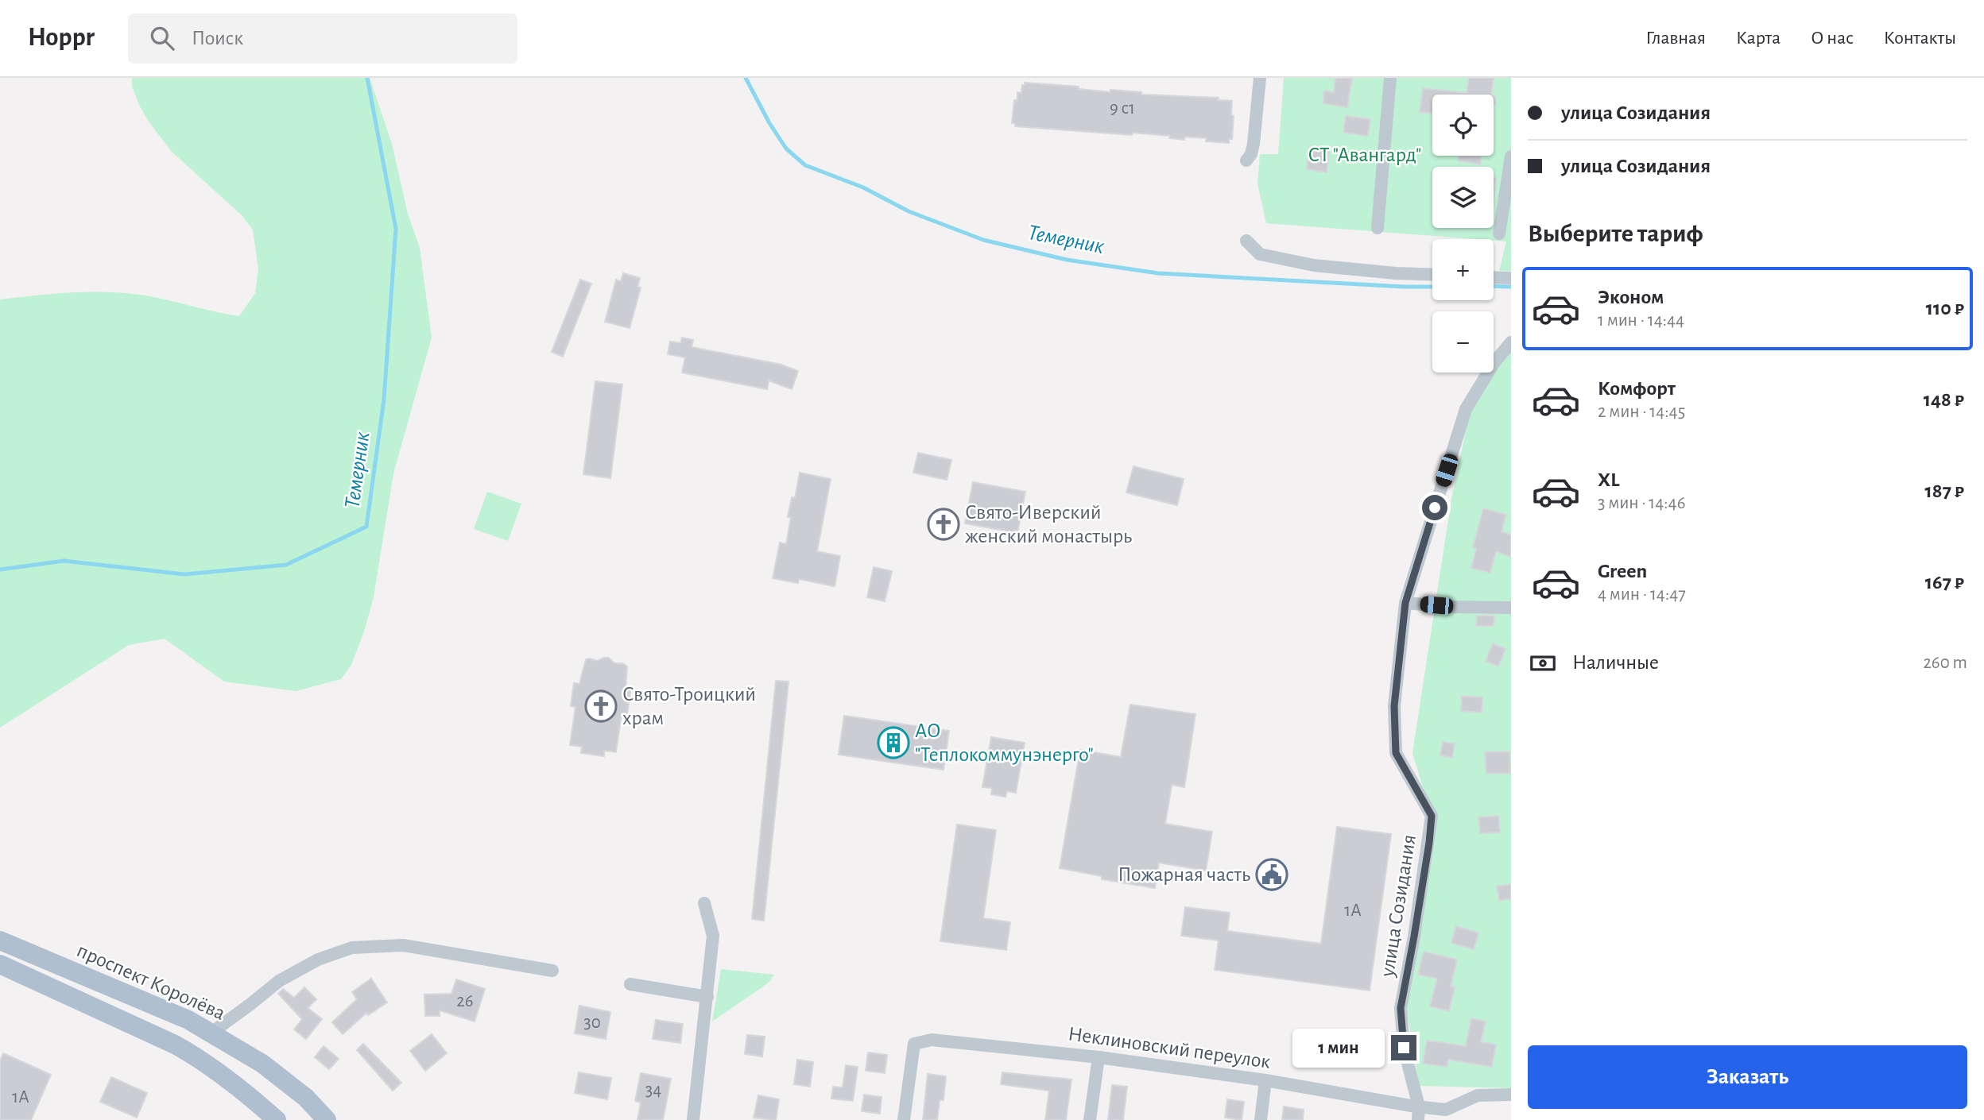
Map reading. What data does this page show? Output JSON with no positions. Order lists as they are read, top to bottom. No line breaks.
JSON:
{"streets":{"main road":["проспект Королёва"],"street":["улица Созидания","Неклиновский переулок"]},"crossings":[["улица Созидания","Неклиновский переулок"]],"water":["Темерник"],"parks":["СТ \"Авангард\""],"places":{"church":["Свято-Иверский женский монастырь","Свято-Троицкий храм"],"building":["АО \"Теплокоммунэнерго\""],"public building":["Пожарная часть"]},"house_numbers":["9 с1","1А","26","30","34","1А"],"page":{"header":"Hoppr","search":"Поиск","nav":["Главная","Карта","О нас","Контакты"],"banner":["улица Созидания","улица Созидания"],"map_buttons":["+","−"],"heading":"Выберите тариф","list":[{"name":"Эконом","note":"1 мин · 14:44","value":"110 ₽"},{"name":"Комфорт","note":"2 мин · 14:45","value":"148 ₽"},{"name":"XL","note":"3 мин · 14:46","value":"187 ₽"},{"name":"Green","note":"4 мин · 14:47","value":"167 ₽"}],"pay":["Наличные","260 m"],"bubble":"1 мин","buttons":"Заказать"}}
